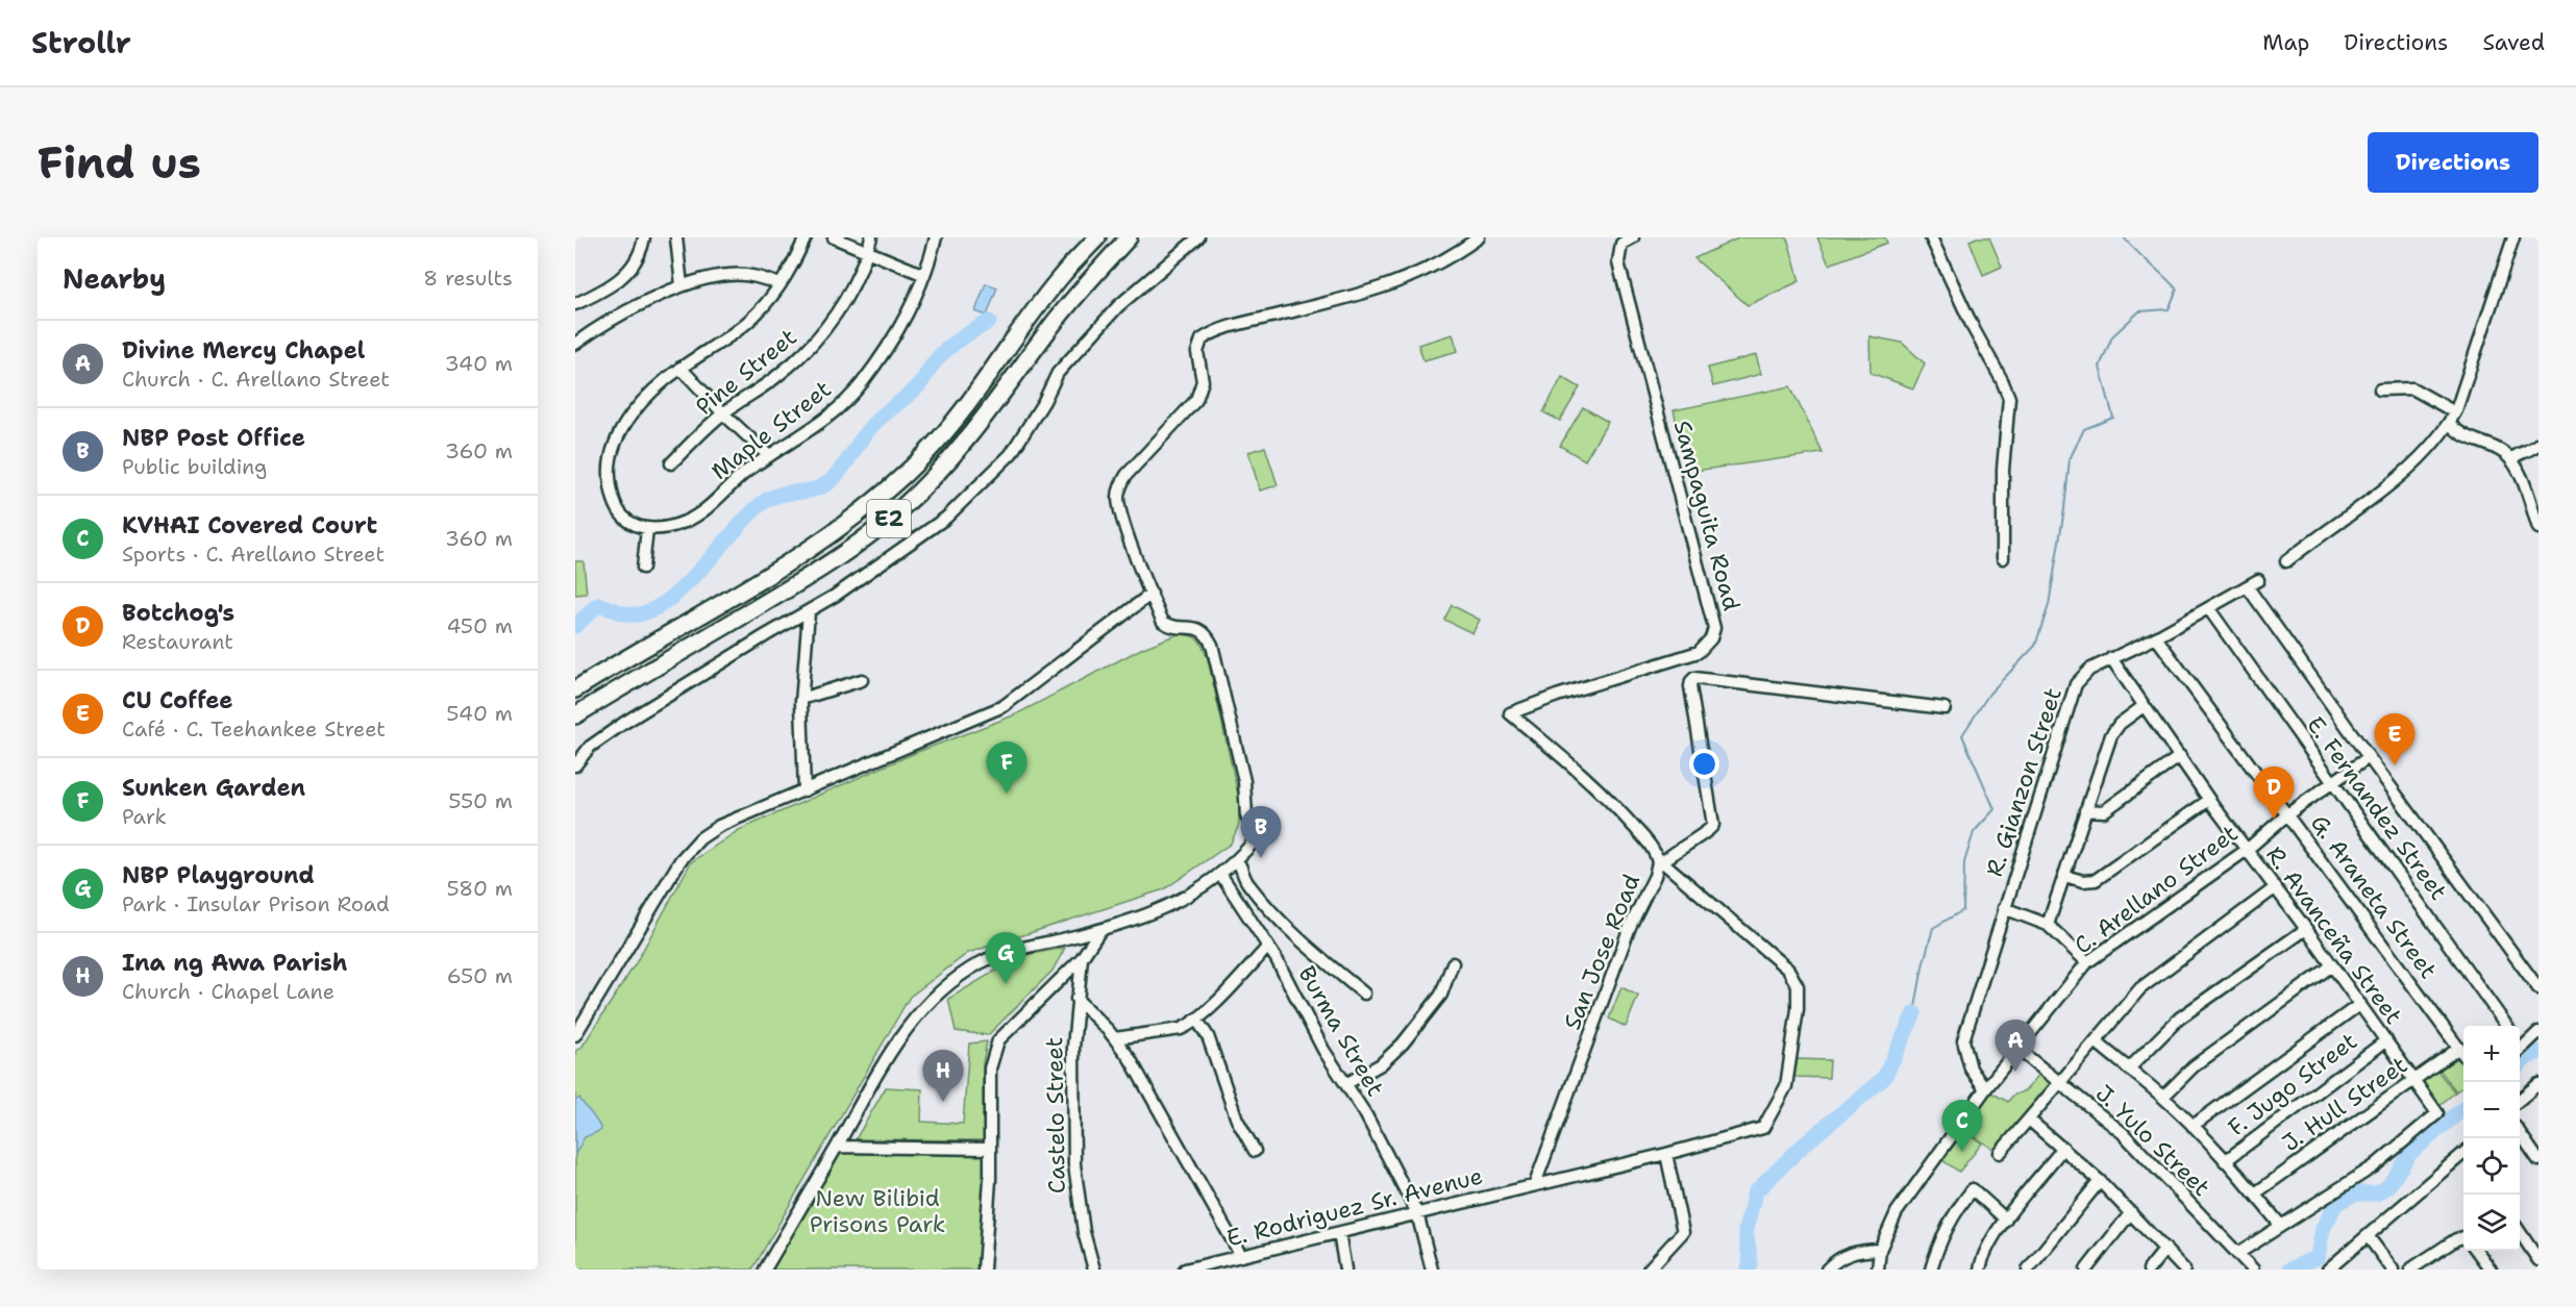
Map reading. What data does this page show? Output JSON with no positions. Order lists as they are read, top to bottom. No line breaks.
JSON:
{"streets":{"highway":["E2"],"street":["Pine Street","Maple Street","Sampaguita Road","R. Gianzon Street","E. Fernandez Street","C. Arellano Street","G. Araneta Street","R. Avanceña Street","San Jose Road","Burma Street","F. Jugo Street","J. Hull Street","Castelo Street","J. Yulo Street","E. Rodriguez Sr. Avenue"]},"crossings":[["Sampaguita Road","San Jose Road"],["R. Gianzon Street","E. Fernandez Street"],["R. Gianzon Street","C. Arellano Street"],["R. Gianzon Street","G. Araneta Street"],["R. Gianzon Street","R. Avanceña Street"],["E. Fernandez Street","C. Arellano Street"],["C. Arellano Street","G. Araneta Street"],["C. Arellano Street","R. Avanceña Street"],["C. Arellano Street","J. Yulo Street"],["G. Araneta Street","J. Hull Street"],["R. Avanceña Street","F. Jugo Street"],["R. Avanceña Street","J. Hull Street"],["San Jose Road","E. Rodriguez Sr. Avenue"],["Burma Street","E. Rodriguez Sr. Avenue"]],"parks":["New Bilibid Prisons Park"],"page":{"header":"Strollr","nav":["Map","Directions","Saved"],"buttons":"Directions","title":"Find us","heading":["Nearby","8 results"],"list":[{"mark":"A","name":"Divine Mercy Chapel","note":"Church · C. Arellano Street","value":"340 m"},{"mark":"B","name":"NBP Post Office","note":"Public building","value":"360 m"},{"mark":"C","name":"KVHAI Covered Court","note":"Sports · C. Arellano Street","value":"360 m"},{"mark":"D","name":"Botchog's","note":"Restaurant","value":"450 m"},{"mark":"E","name":"CU Coffee","note":"Café · C. Teehankee Street","value":"540 m"},{"mark":"F","name":"Sunken Garden","note":"Park","value":"550 m"},{"mark":"G","name":"NBP Playground","note":"Park · Insular Prison Road","value":"580 m"},{"mark":"H","name":"Ina ng Awa Parish","note":"Church · Chapel Lane","value":"650 m"}],"pins":["E","F","D","B","G","A","H","C"],"map_buttons":["+","−"]}}
